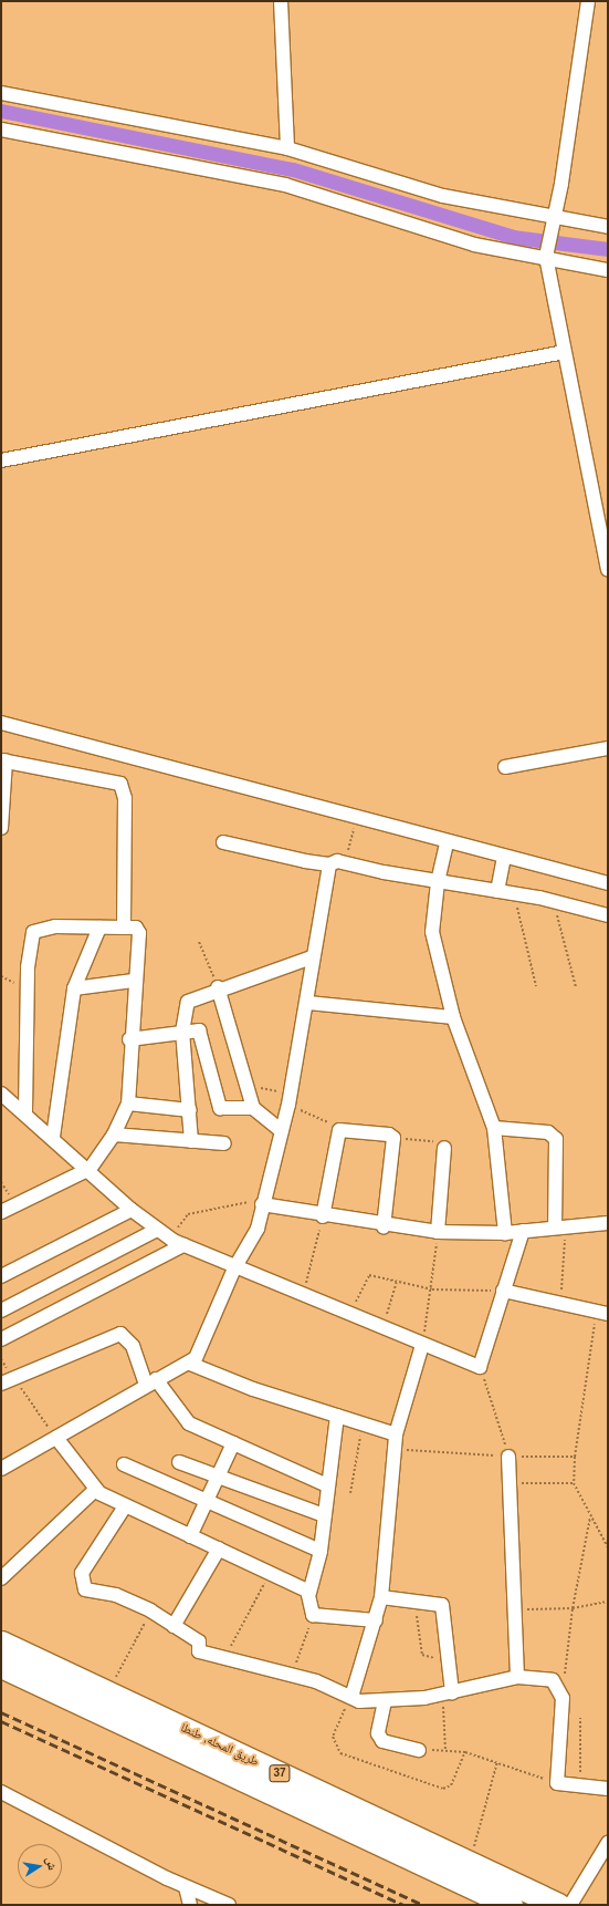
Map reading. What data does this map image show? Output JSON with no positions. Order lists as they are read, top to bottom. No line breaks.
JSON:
{"streets":{"highway":["طريق المحله, طنطا","37"]},"north":"right"}
